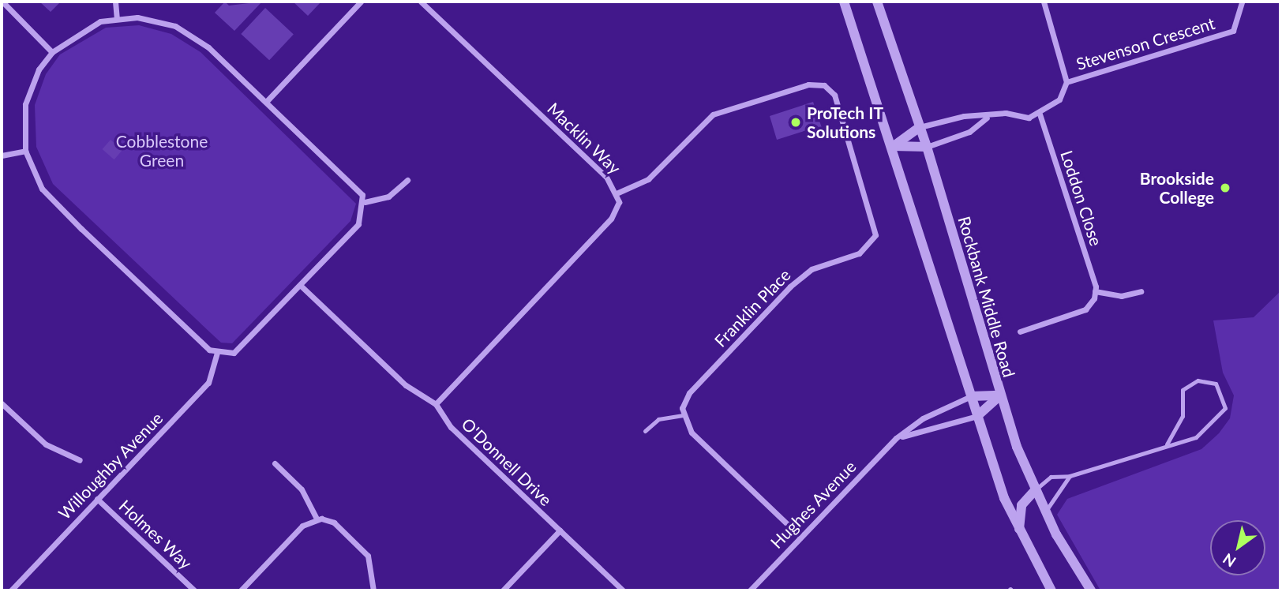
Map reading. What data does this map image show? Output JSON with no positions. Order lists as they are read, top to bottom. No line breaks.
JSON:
{"streets":{"street":["Stevenson Crescent","Macklin Way","Loddon Close","Rockbank Middle Road","Franklin Place","O'Donnell Drive","Willoughby Avenue","Hughes Avenue","Holmes Way"]},"crossings":[["Macklin Way","Franklin Place"],["Macklin Way","O'Donnell Drive"],["Willoughby Avenue","Holmes Way"]],"parks":["Cobblestone Green"],"places":["ProTech IT Solutions","Brookside College"],"north":"bottom left"}
